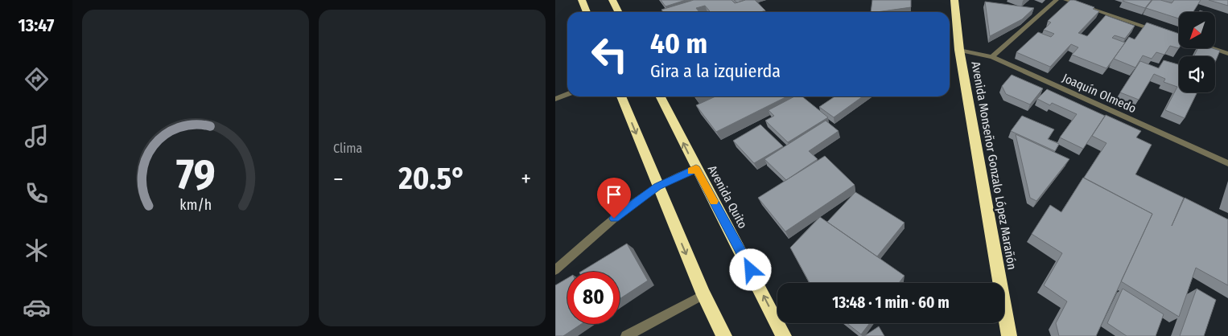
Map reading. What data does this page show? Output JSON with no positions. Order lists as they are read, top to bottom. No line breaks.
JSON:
{"streets":{"highway":["Avenida Monseñor Gonzalo López Marañón","Avenida Quito"],"street":["Joaquín Olmedo"]},"crossings":[["Joaquín Olmedo","Avenida Monseñor Gonzalo López Marañón"]],"north":"bottom left","page":{"tabs":"13:47","tile":"Clima","turn":["40 m","Gira a la izquierda"],"heat":["−","20.5°","+"],"limit":"80","trip":"13:48 · 1 min · 60 m","gauge":["79","km/h"]}}
